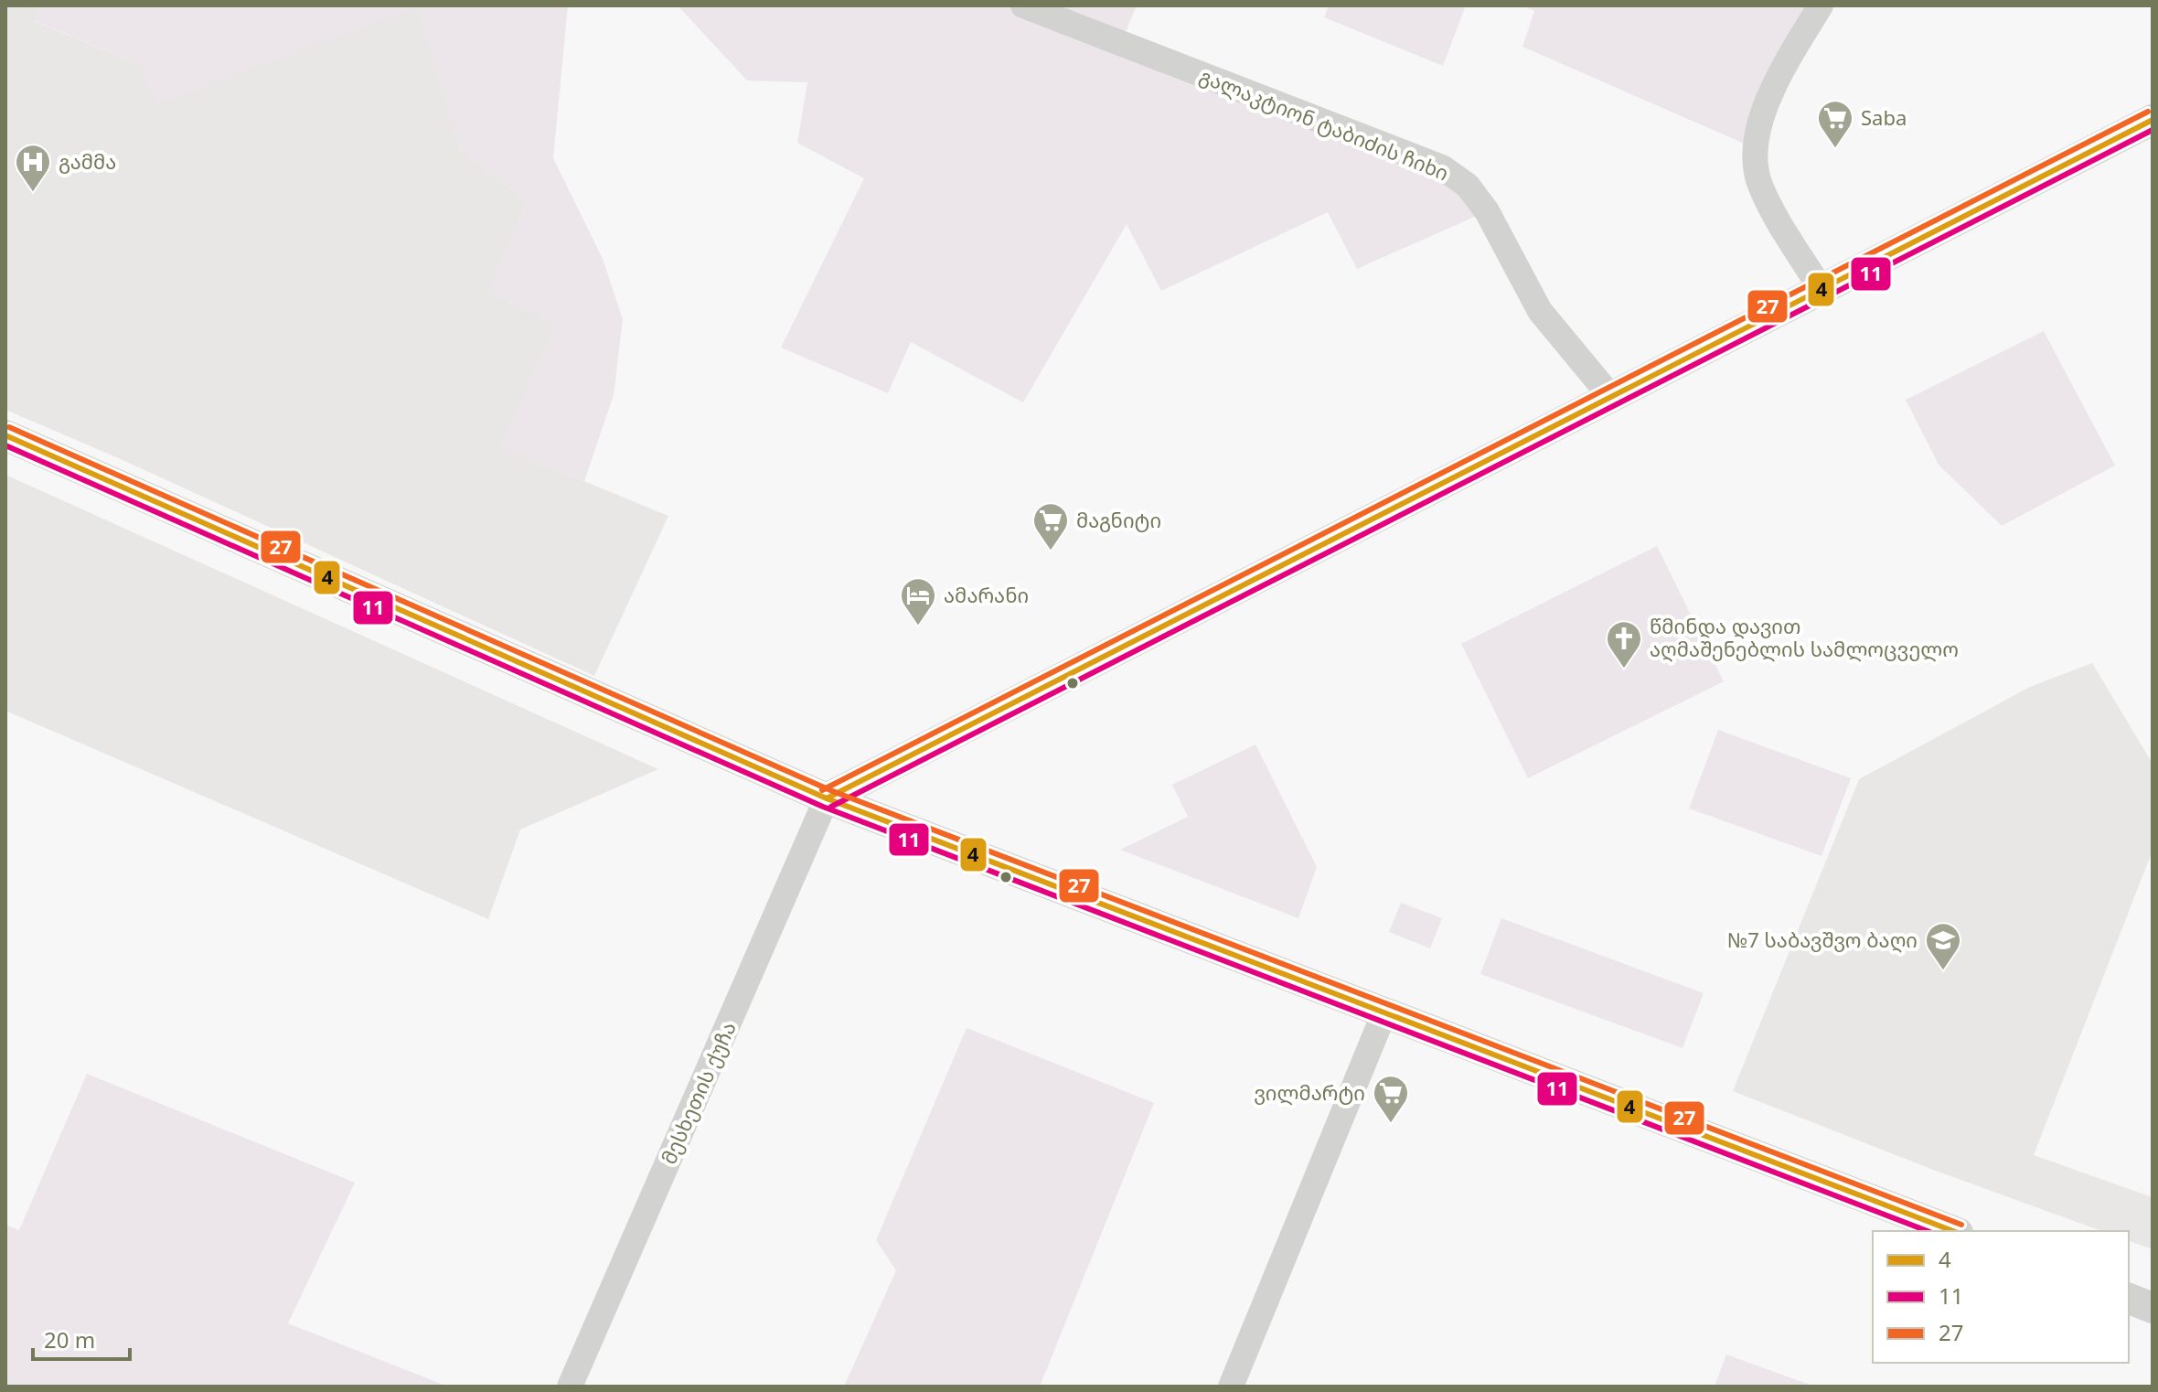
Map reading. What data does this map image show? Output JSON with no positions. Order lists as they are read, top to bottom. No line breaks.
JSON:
{"streets":{"street":["გალაკტიონ ტაბიძის ჩიხი","მესხეთის ქუჩა"]},"places":{"supermarket":["Saba","მაგნიტი","ვილმარტი"],"hospital":["გამმა"],"hotel":["ამარანი"],"church":["წმინდა დავით აღმაშენებლის სამლოცველო"],"school or university":["№7 საბავშვო ბაღი"]},"lines":["transit line 27","transit line 4","transit line 11"],"legend":["4","11","27"],"scale_bar":"20 m"}
